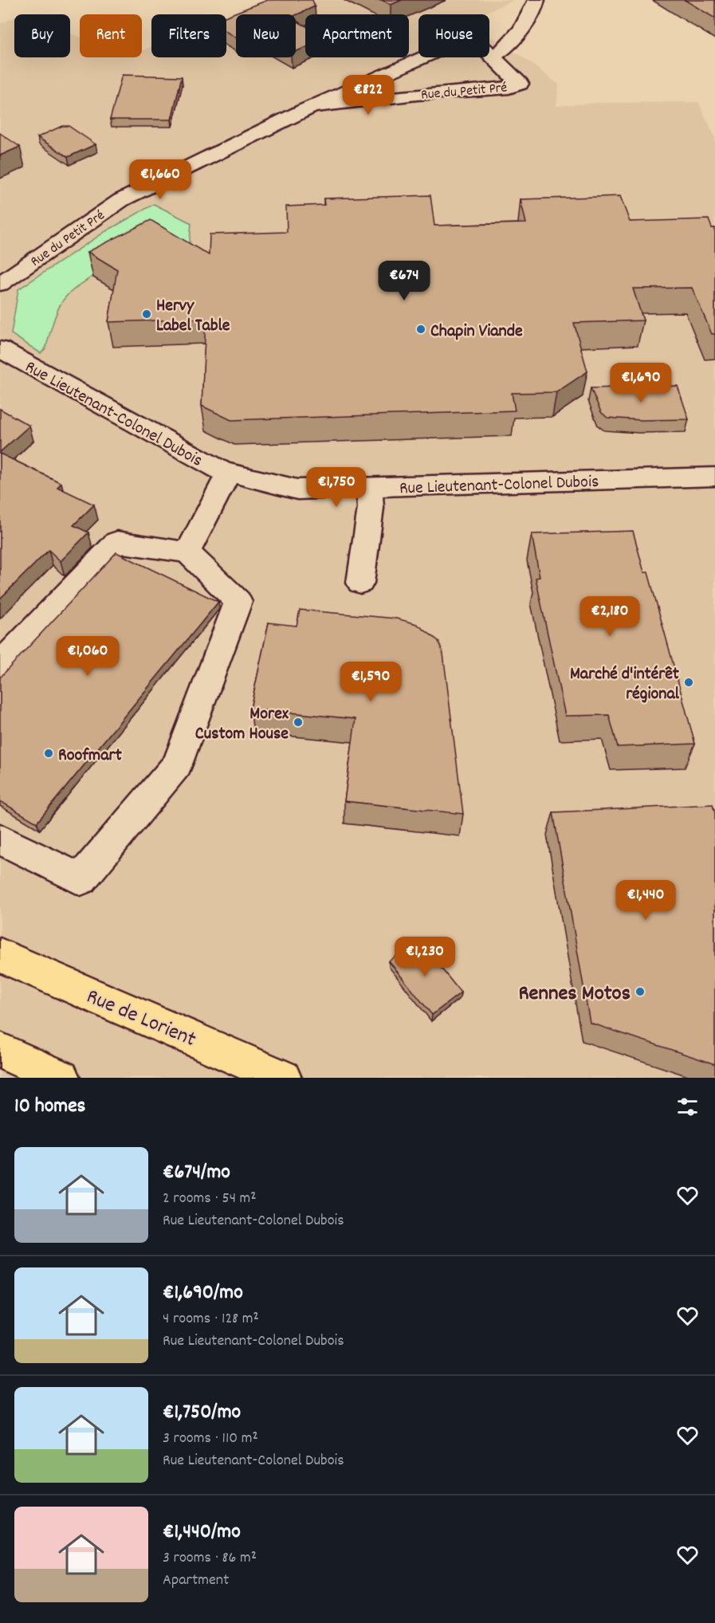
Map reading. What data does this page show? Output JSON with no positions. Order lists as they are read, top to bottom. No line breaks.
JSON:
{"streets":{"main road":["Rue de Lorient"],"street":["Rue du Petit Pré","Rue Lieutenant-Colonel Dubois"]},"places":["Hervy Label Table","Chapin Viande","Marché d'intérêt régional","Morex Custom House","Roofmart","Rennes Motos"],"page":{"chip":["Buy","Rent","Filters","New","Apartment","House"],"price":["€822","€1,660","€674","€1,690","€1,750","€2,180","€1,060","€1,590","€1,440","€1,230"],"heading":"10 homes","list":[{"name":"€674/mo","note":"2 rooms · 54 m² · Rue Lieutenant-Colonel Dubois"},{"name":"€1,690/mo","note":"4 rooms · 128 m² · Rue Lieutenant-Colonel Dubois"},{"name":"€1,750/mo","note":"3 rooms · 110 m² · Rue Lieutenant-Colonel Dubois"},{"name":"€1,440/mo","note":"3 rooms · 86 m² · Apartment"}]}}
